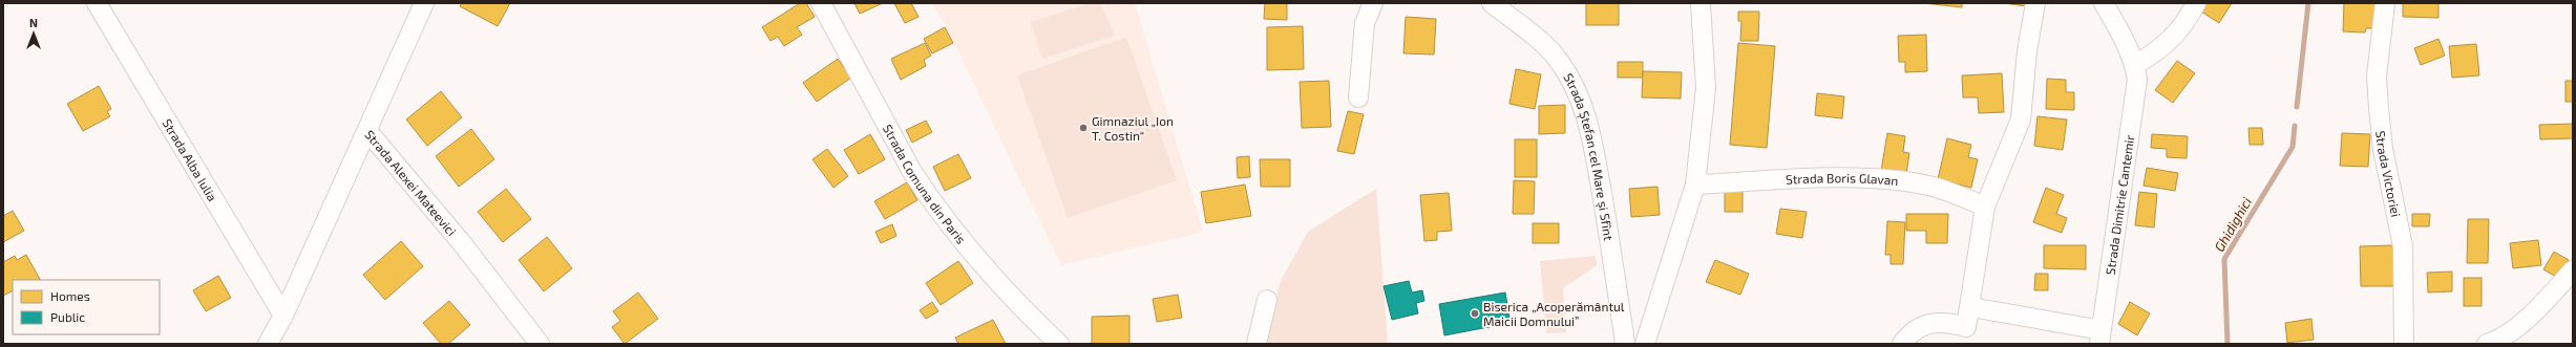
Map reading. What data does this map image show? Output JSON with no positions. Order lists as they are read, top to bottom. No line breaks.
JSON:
{"streets":{"street":["Strada Ștefan cel Mare și Sfînt","Strada Alba Iulia","Strada Victoriei","Strada Boris Glavan","Strada Alexei Mateevici","Strada Comuna din Paris","Strada Dimitrie Cantemir"]},"water":["Ghidighici"],"places":["Gimnaziul „Ion T. Costin“","Biserica „Acoperământul Maicii Domnului”"],"legend":["Homes","Public"],"north":"top"}
